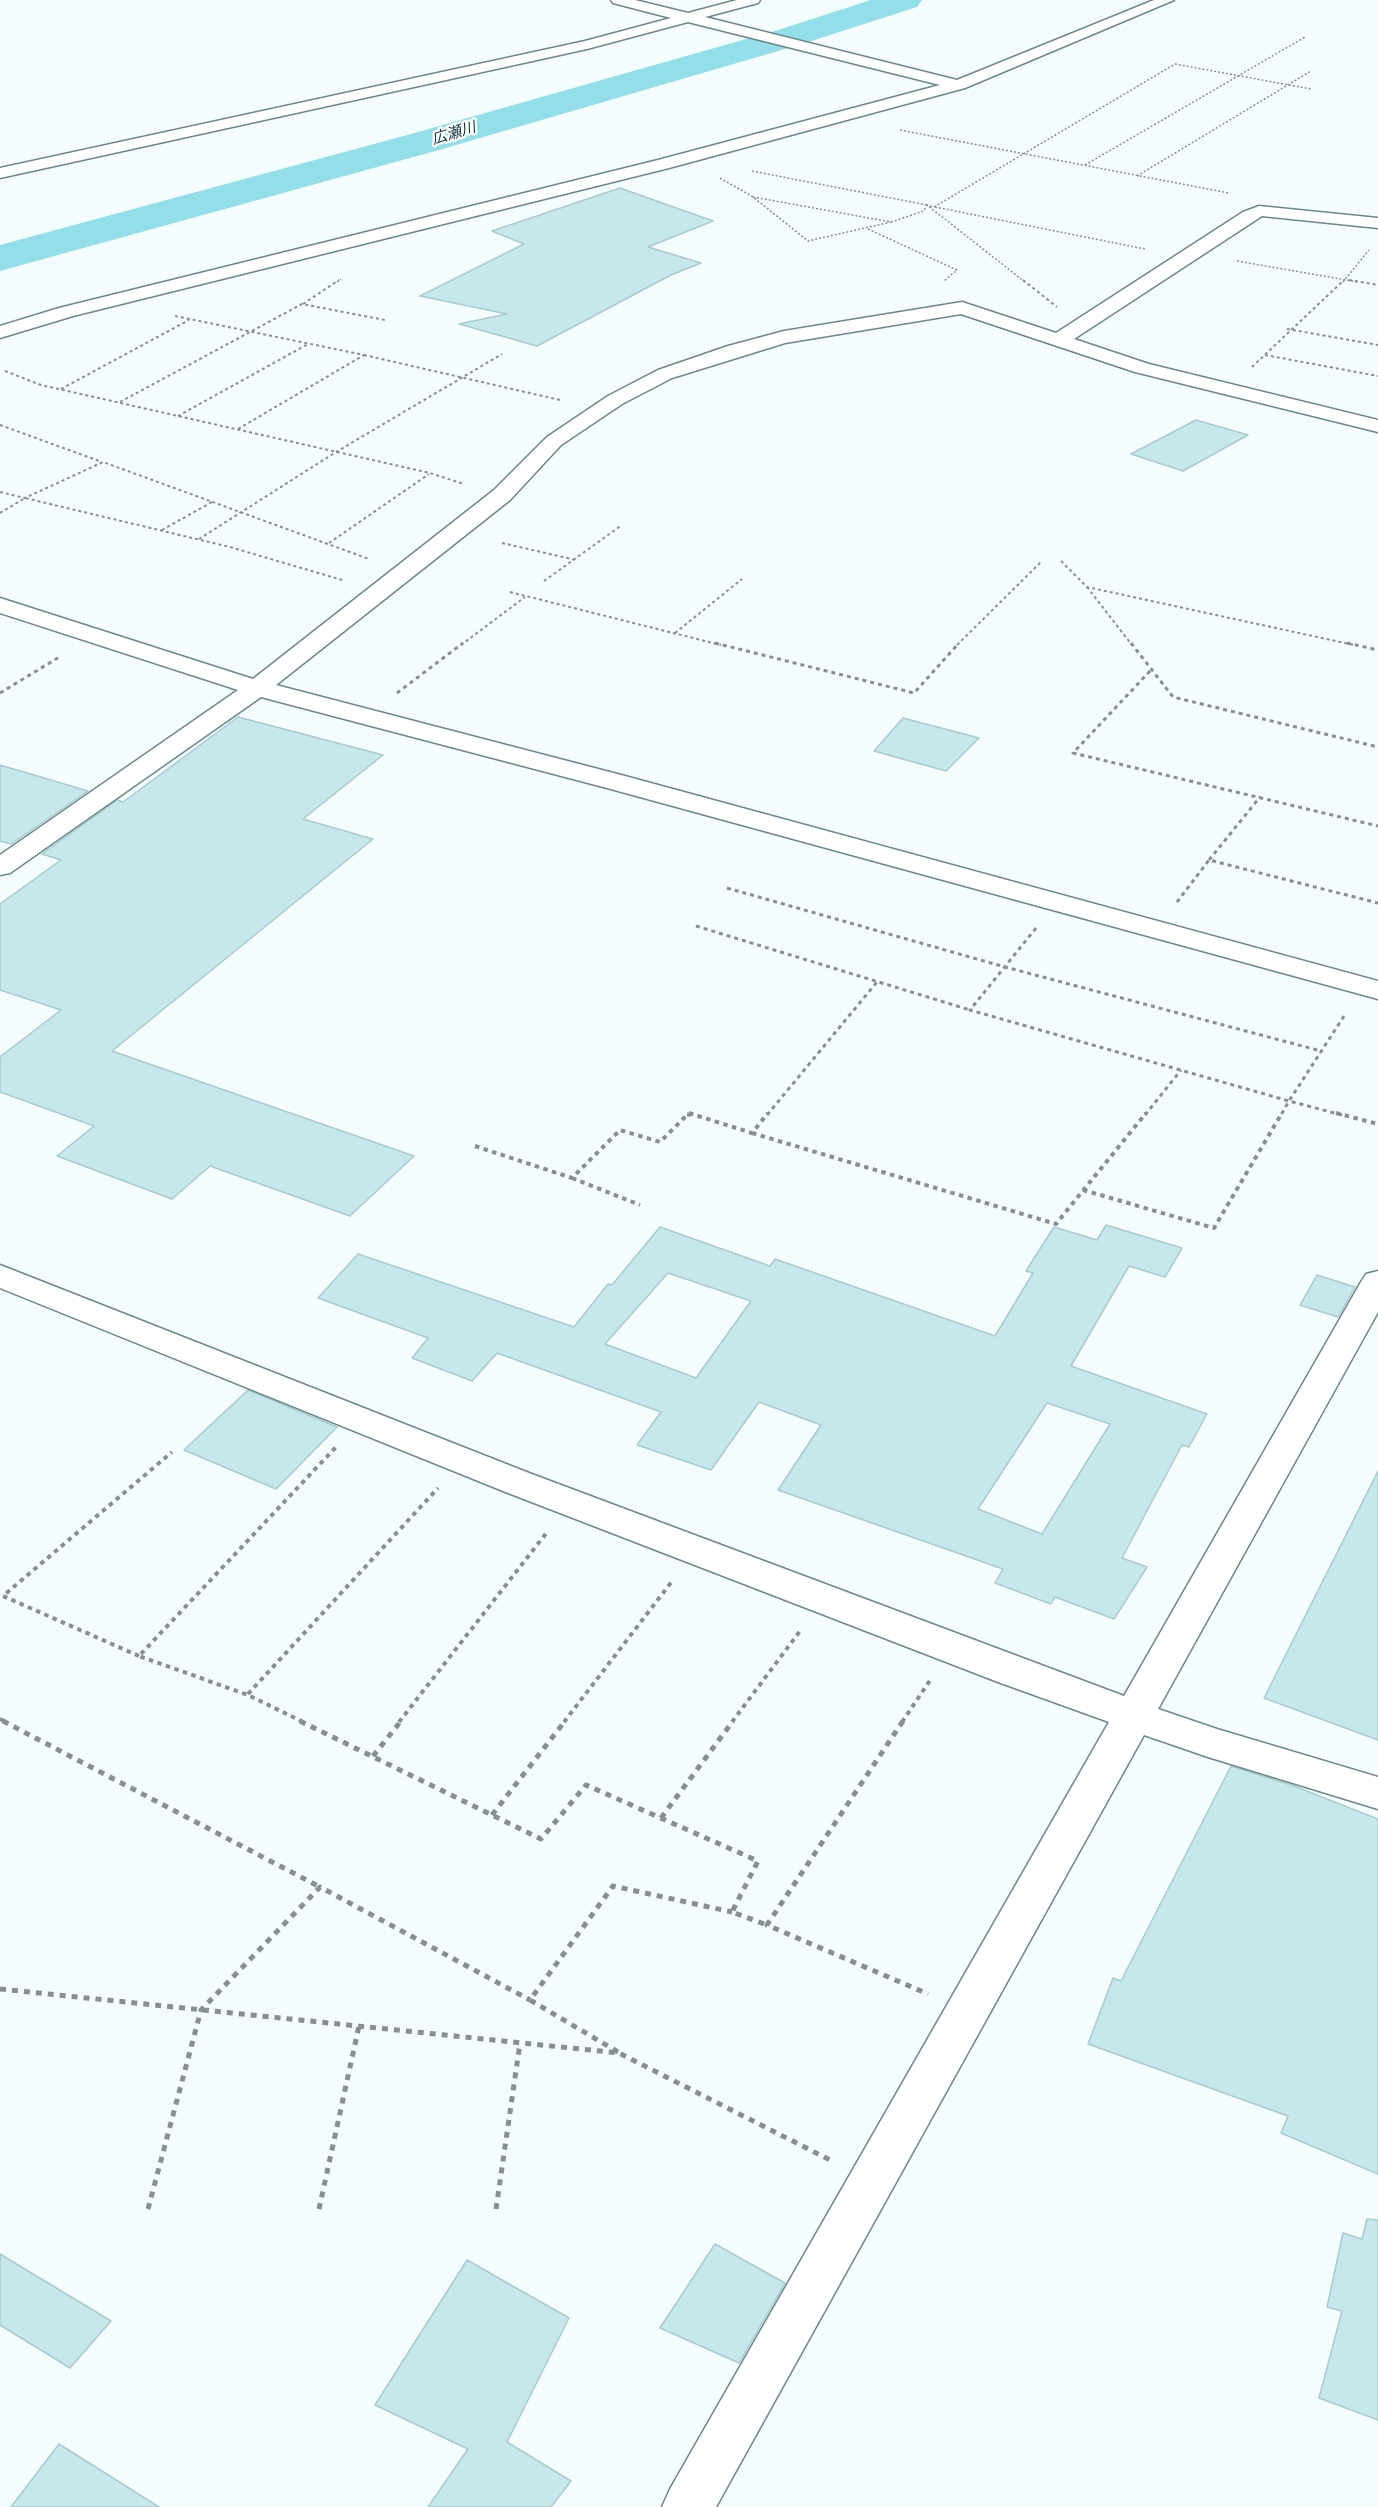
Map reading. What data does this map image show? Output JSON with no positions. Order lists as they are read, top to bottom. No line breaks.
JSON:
{"water":["広瀬川"]}
